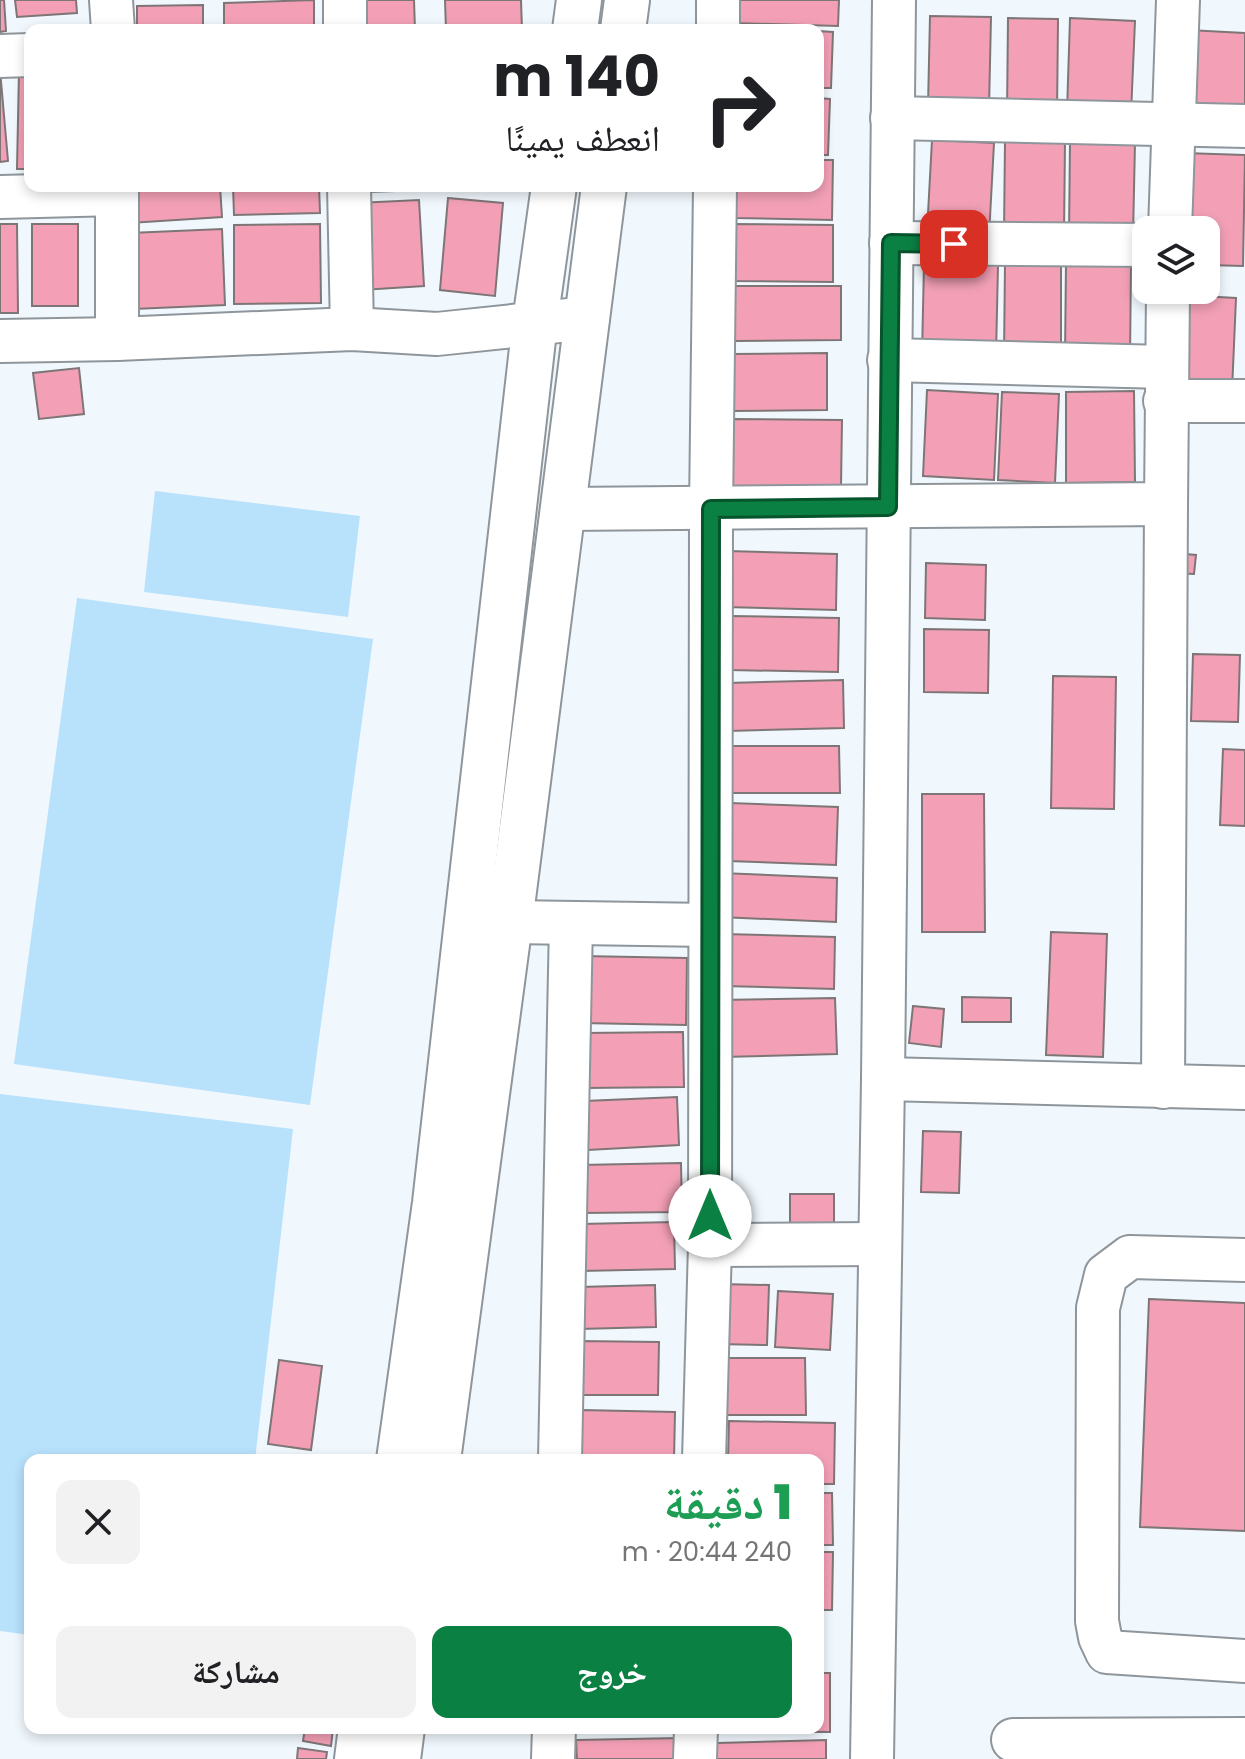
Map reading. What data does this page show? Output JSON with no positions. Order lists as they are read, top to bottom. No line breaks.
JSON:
{"page":{"turn":["140 m","انعطف يمينًا"],"heading":["1 دقيقة","240 m · 20:44"],"buttons":["خروج","مشاركة"]}}
